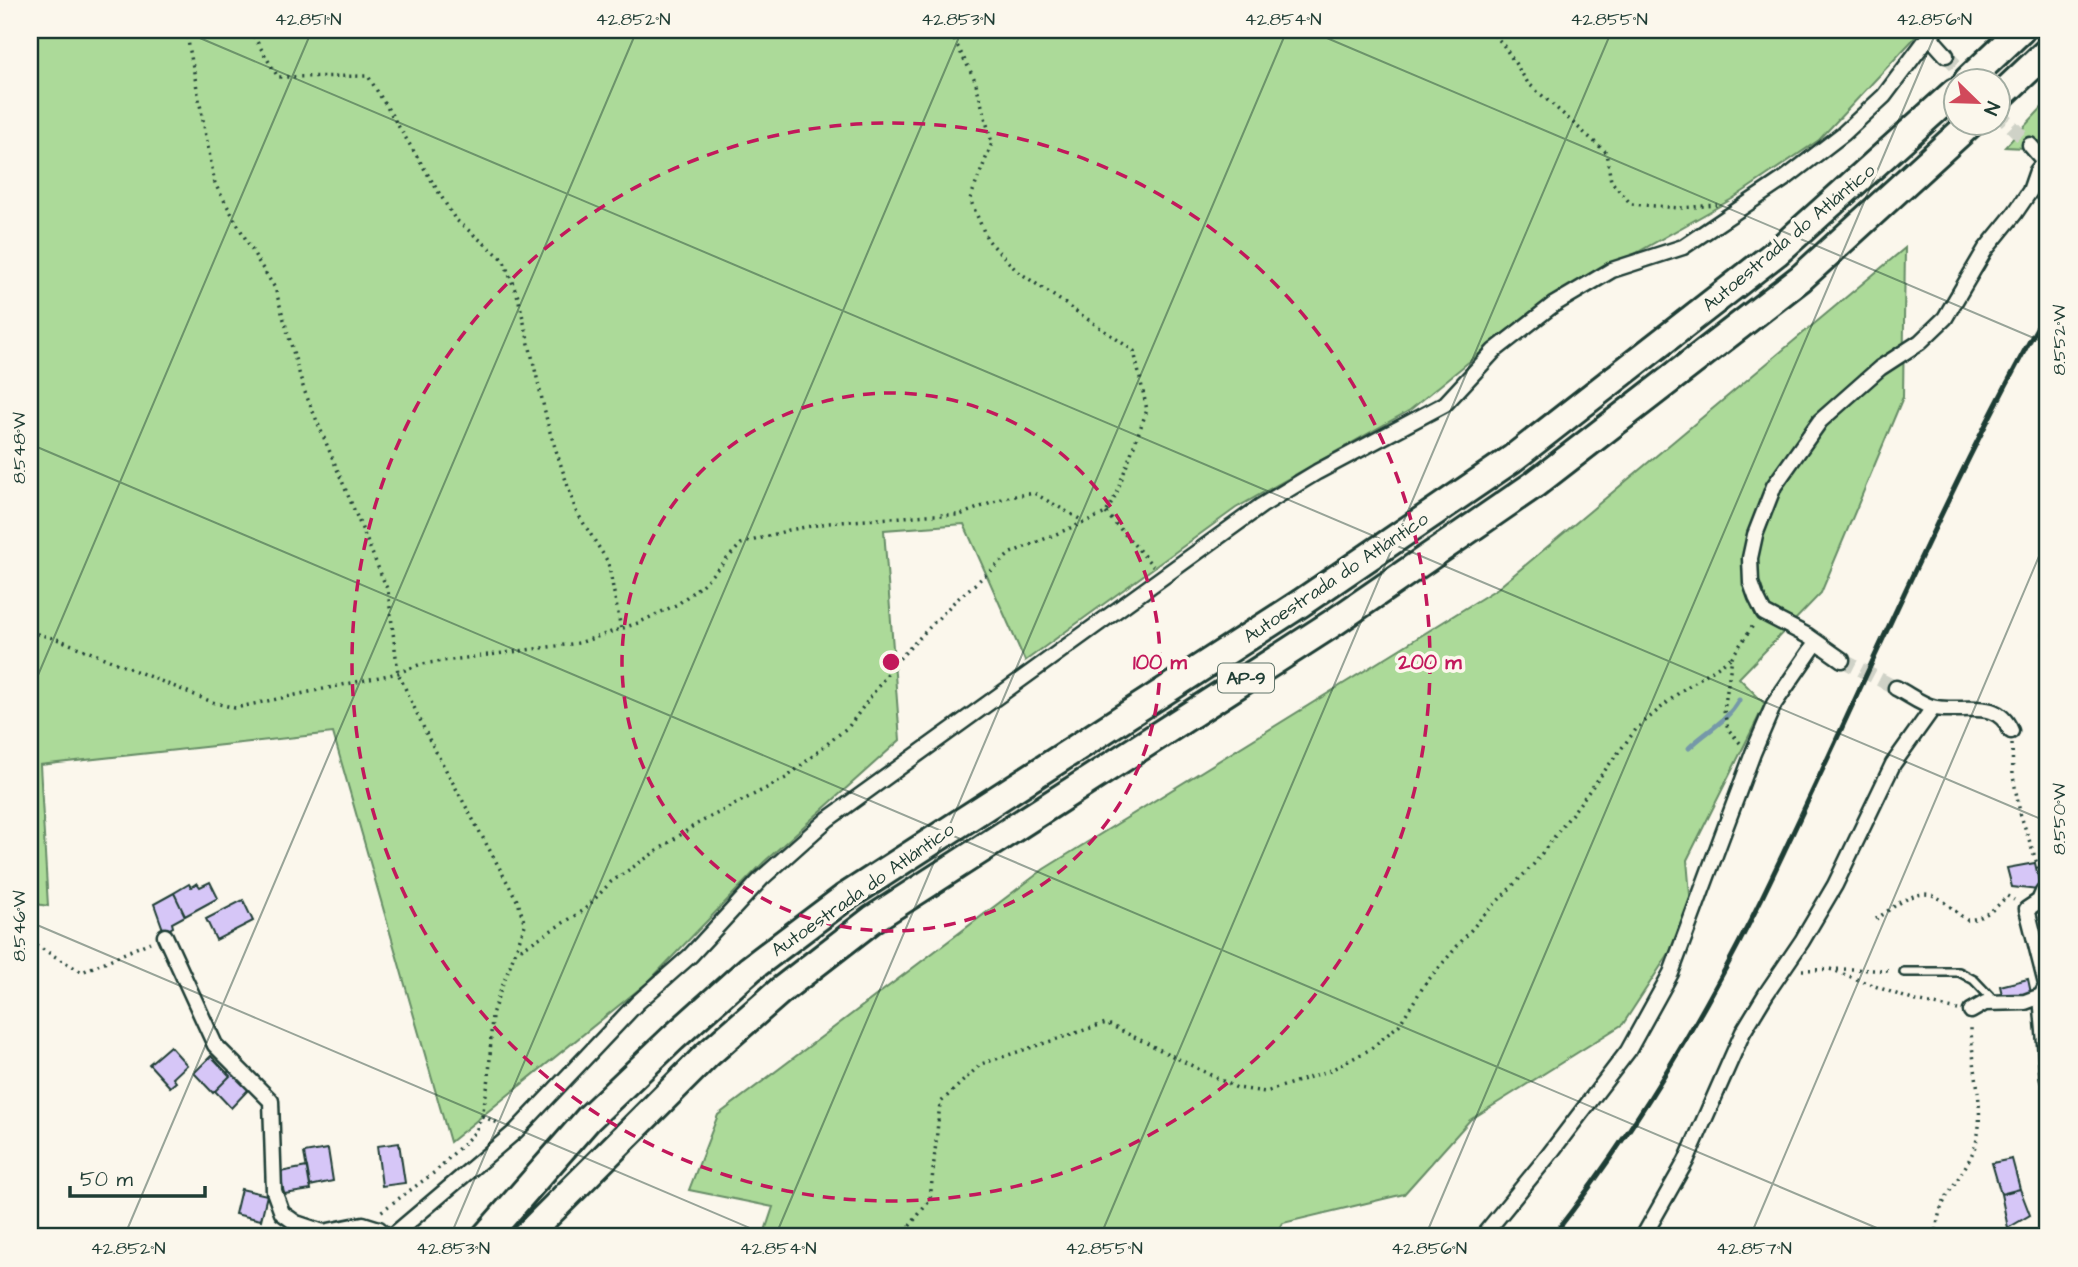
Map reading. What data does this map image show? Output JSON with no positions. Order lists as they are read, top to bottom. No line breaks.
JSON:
{"streets":{"highway":["Autoestrada do Atlántico","AP-9"]},"scale_bar":"50 m","north":"bottom right","coordinates":["42.851°N","42.852°N","42.853°N","42.854°N","42.855°N","42.856°N","8.552°W","8.548°W","8.550°W","8.546°W","42.857°N"],"rings":["100 m","200 m"]}
